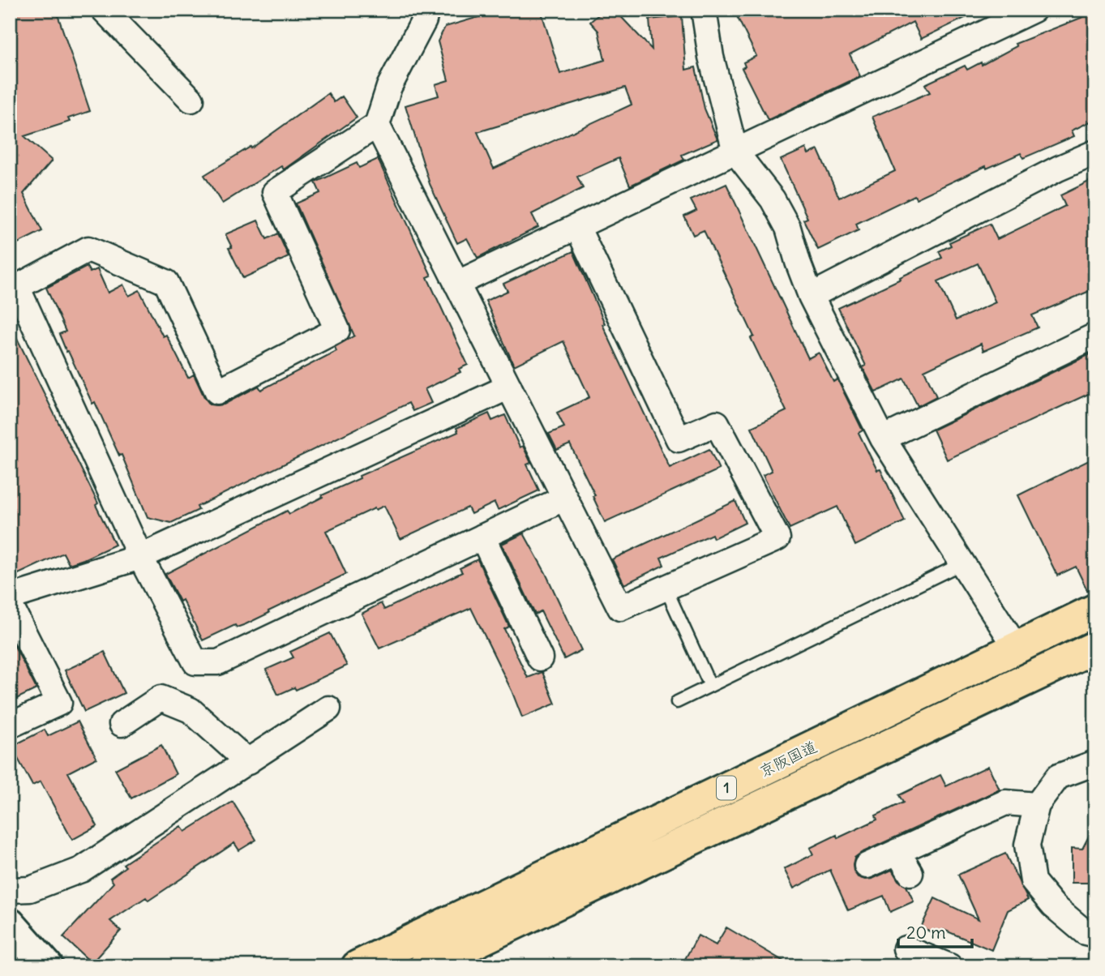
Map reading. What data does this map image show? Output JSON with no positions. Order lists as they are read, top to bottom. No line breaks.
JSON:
{"streets":{"highway":["京阪国道","1"]},"scale_bar":"20 m"}
